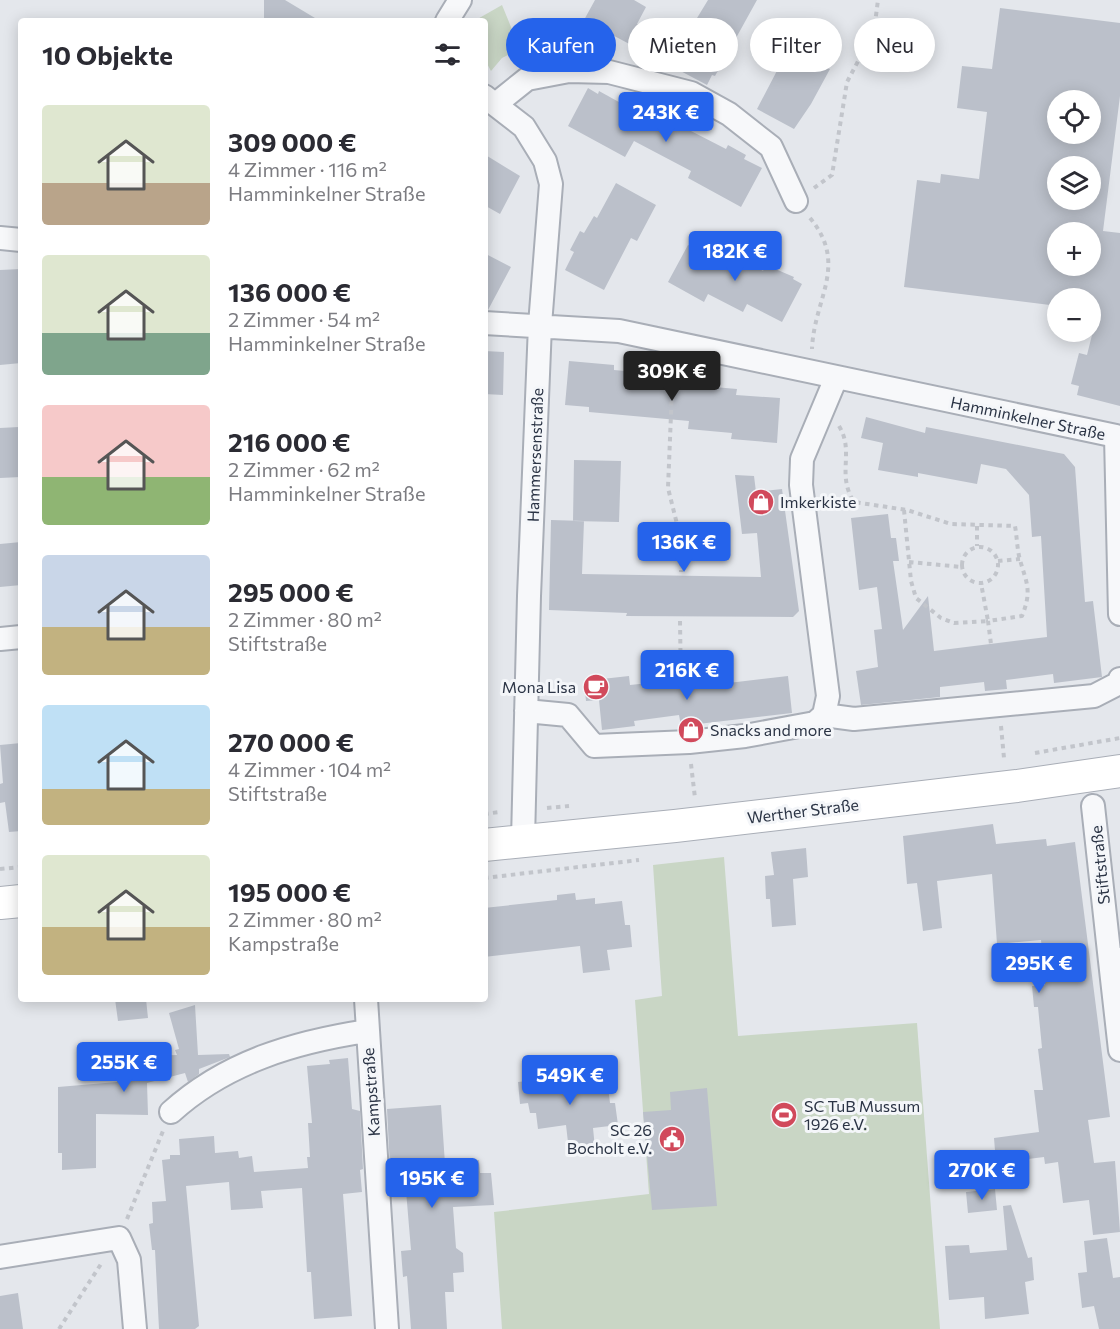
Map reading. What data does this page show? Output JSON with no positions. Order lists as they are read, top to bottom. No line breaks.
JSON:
{"streets":{"main road":["Werther Straße"],"street":["Hamminkelner Straße","Hammersenstraße","Stiftstraße","Kampstraße"]},"crossings":[["Hamminkelner Straße","Hammersenstraße"],["Hammersenstraße","Werther Straße"]],"places":{"shop":["Imkerkiste","Snacks and more"],"cafe":["Mona Lisa"],"sports":["SC TuB Mussum 1926 e.V."],"public building":["SC 26 Bocholt e.V."]},"page":{"chip":["Kaufen","Mieten","Filter","Neu"],"heading":"10 Objekte","map_buttons":["+","−"],"list":[{"name":"309 000 €","note":"4 Zimmer · 116 m² · Hamminkelner Straße"},{"name":"136 000 €","note":"2 Zimmer · 54 m² · Hamminkelner Straße"},{"name":"216 000 €","note":"2 Zimmer · 62 m² · Hamminkelner Straße"},{"name":"295 000 €","note":"2 Zimmer · 80 m² · Stiftstraße"},{"name":"270 000 €","note":"4 Zimmer · 104 m² · Stiftstraße"},{"name":"195 000 €","note":"2 Zimmer · 80 m² · Kampstraße"}],"price":["243K €","182K €","309K €","136K €","216K €","295K €","255K €","549K €","270K €","195K €"]}}
